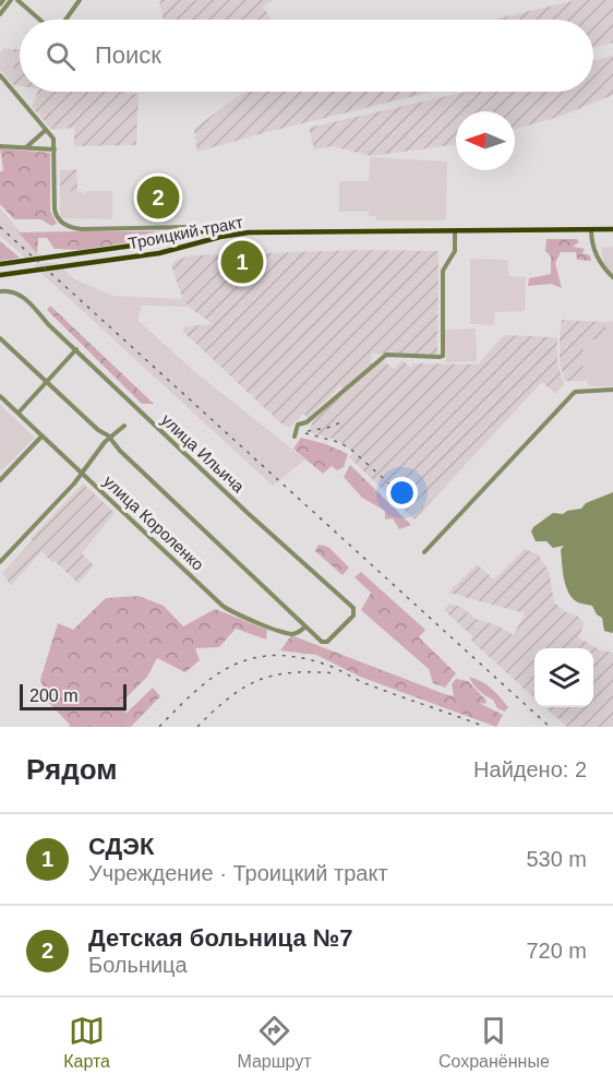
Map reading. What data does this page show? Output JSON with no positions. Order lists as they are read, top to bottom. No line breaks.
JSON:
{"streets":{"main road":["Троицкий тракт"],"street":["улица Ильича","улица Короленко"]},"crossings":[["улица Ильича","улица Короленко"]],"scale_bar":"200 m","north":"left","page":{"search":"Поиск","pins":["2","1"],"scale":"200 m","heading":["Рядом","Найдено: 2"],"list":[{"mark":"1","name":"СДЭК","note":"Учреждение · Троицкий тракт","value":"530 m"},{"mark":"2","name":"Детская больница №7","note":"Больница","value":"720 m"}],"nav":["Карта","Маршрут","Сохранённые"]}}
